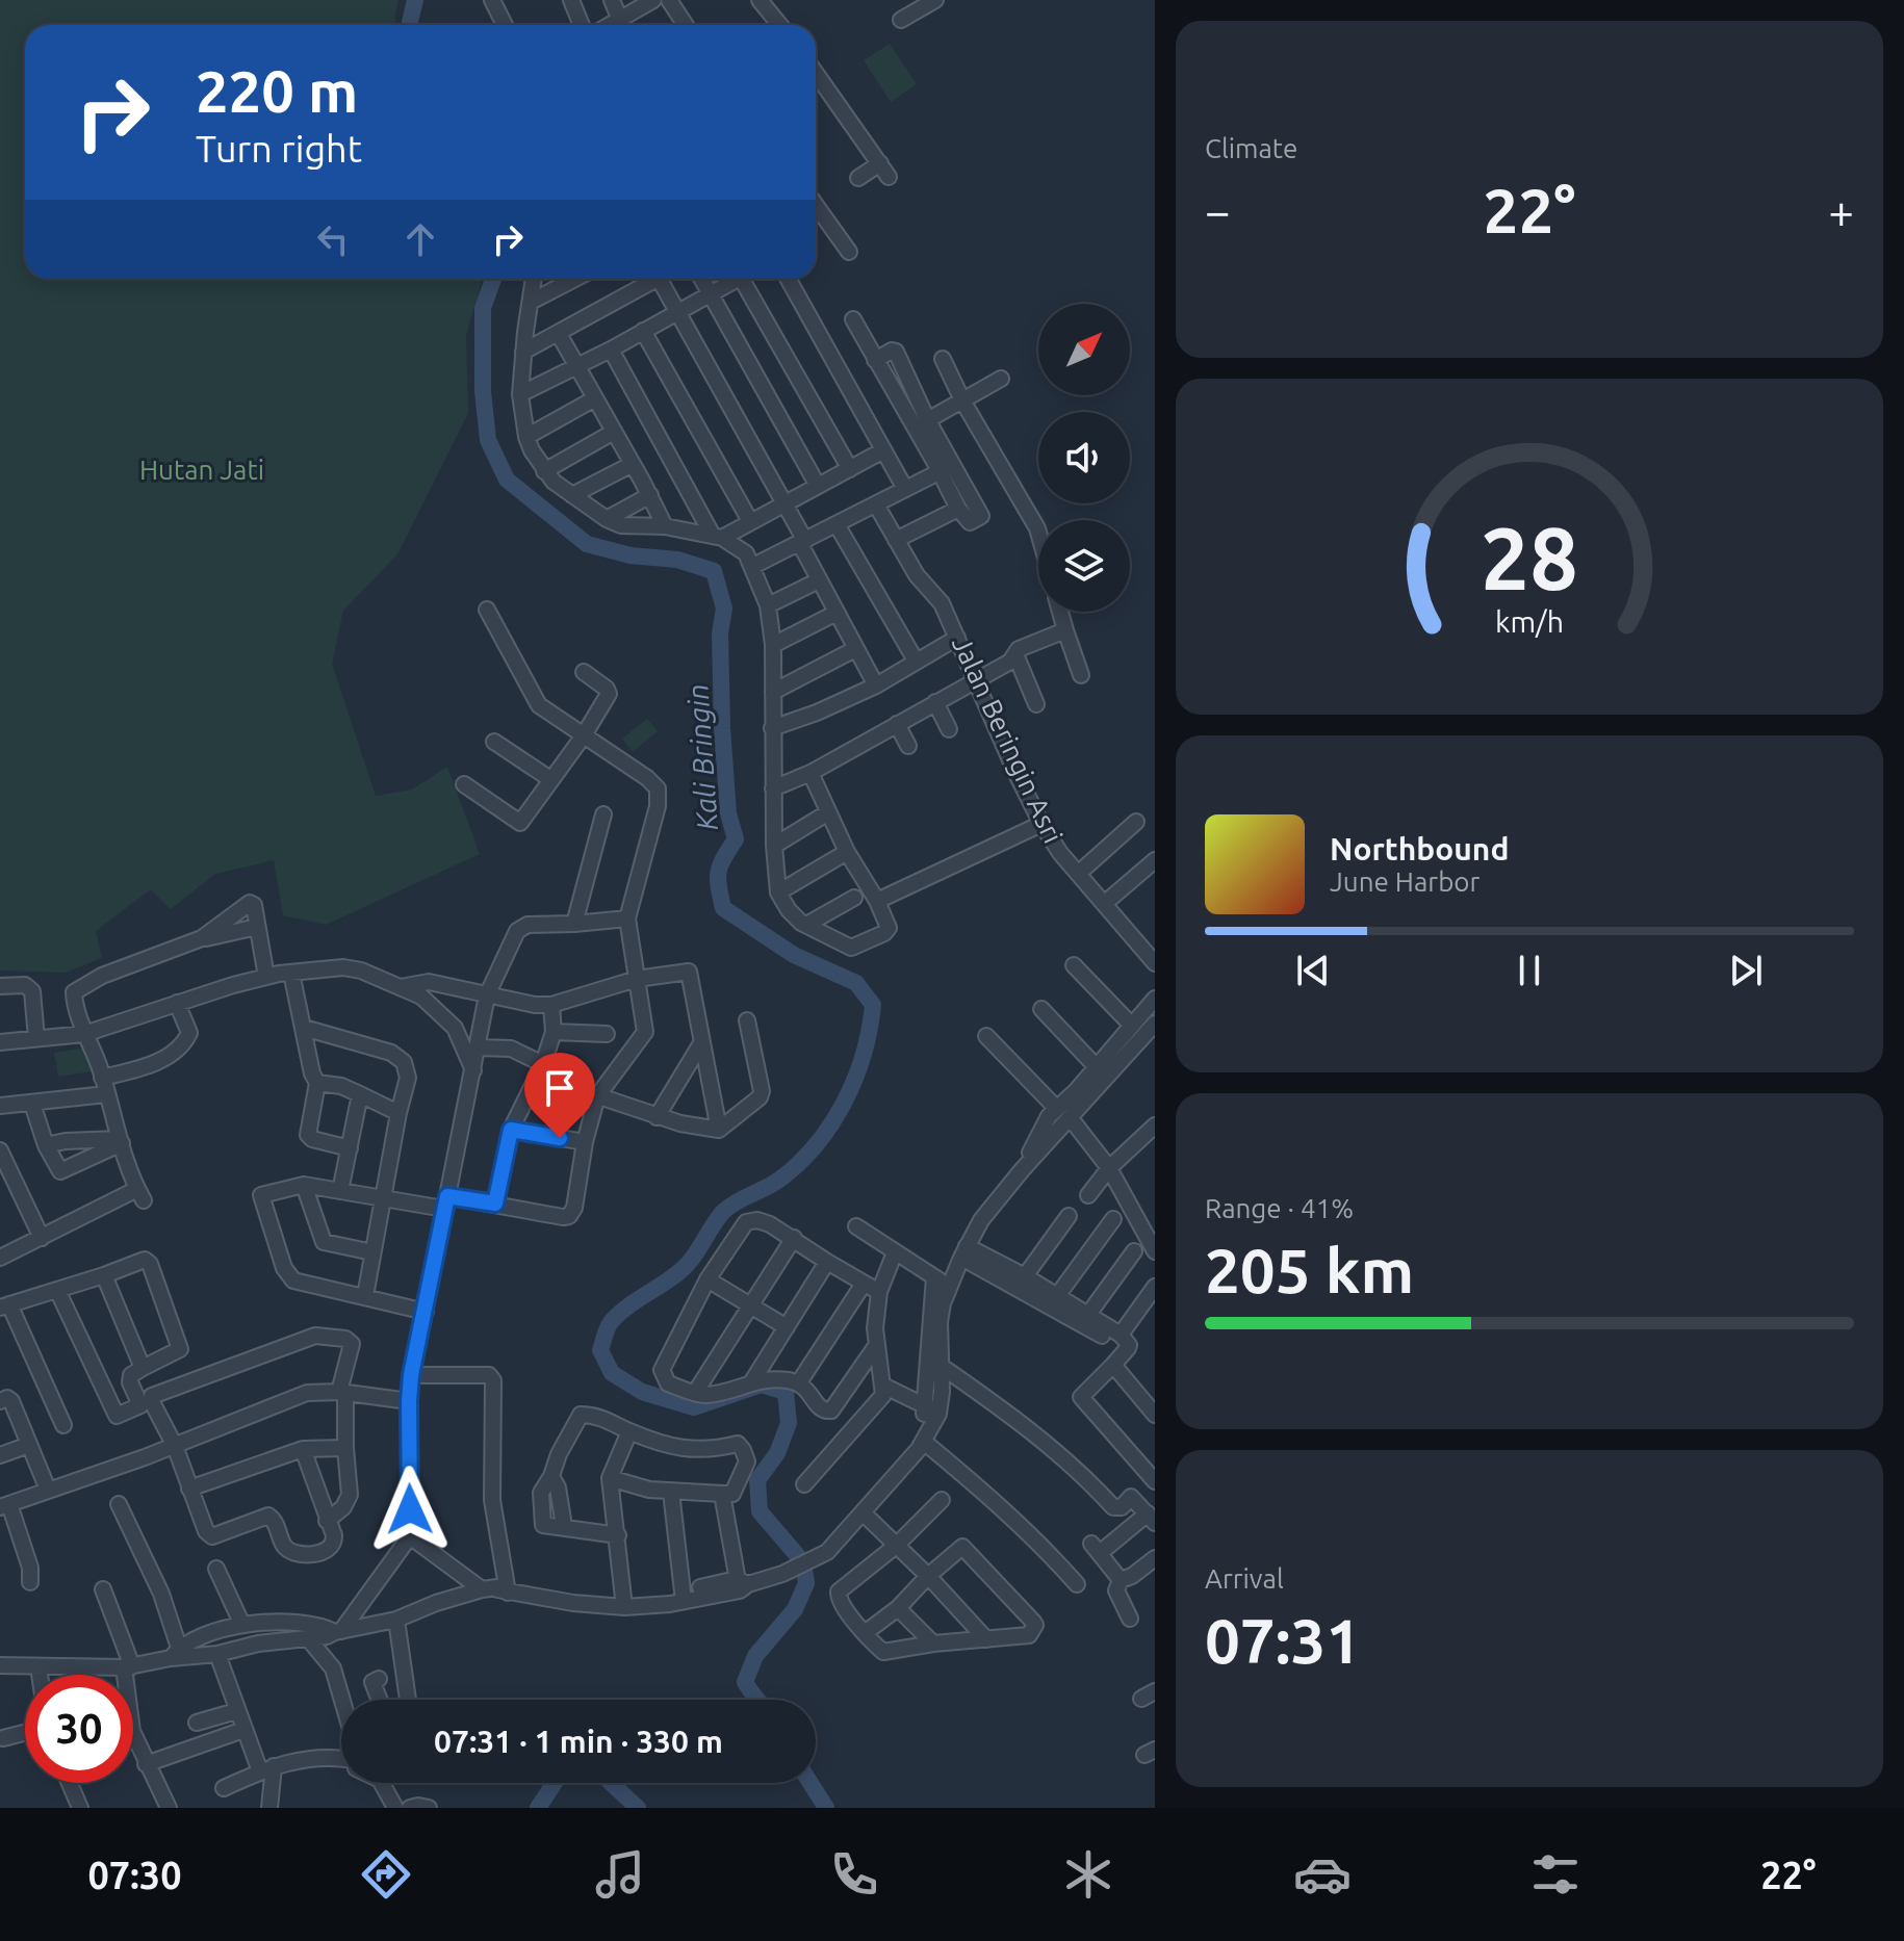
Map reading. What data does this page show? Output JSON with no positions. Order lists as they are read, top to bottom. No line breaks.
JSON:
{"streets":{"street":["Jalan Beringin Asri"]},"water":["Kali Bringin"],"parks":["Hutan Jati"],"north":"top right","page":{"tile":["Climate",["Range · 41%","205 km"],["Arrival","07:31"]],"turn":["220 m","Turn right"],"heat":["−","22°","+"],"song":["Northbound","June Harbor"],"limit":"30","trip":"07:31 · 1 min · 330 m","tabs":["07:30","22°"],"gauge":["28","km/h"]}}
